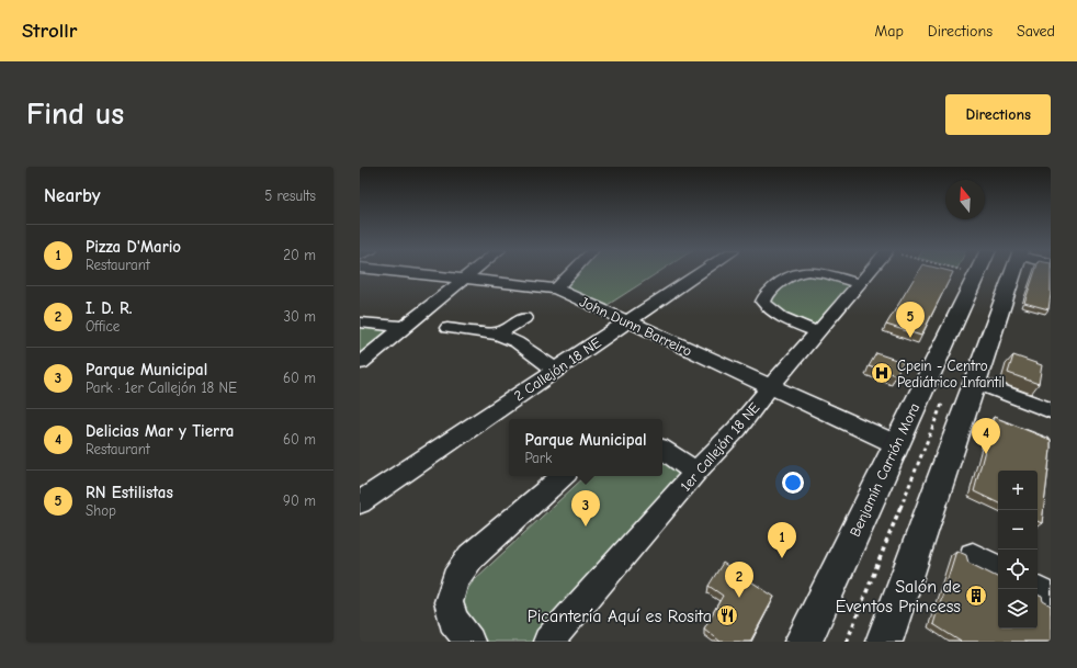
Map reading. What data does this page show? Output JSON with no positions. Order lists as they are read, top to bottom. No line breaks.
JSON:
{"streets":{"main road":["Benjamín Carrión Mora"],"street":["John Dunn Barreiro","2 Callejón 18 NE","1er Callejón 18 NE"]},"crossings":[["John Dunn Barreiro","2 Callejón 18 NE"],["John Dunn Barreiro","1er Callejón 18 NE"],["John Dunn Barreiro","Benjamín Carrión Mora"]],"places":{"hospital":["Cpein - Centro Pediátrico Infantil"],"building":["Salón de Eventos Princess"],"restaurant":["Picantería Aquí es Rosita"]},"north":"top","page":{"header":"Strollr","nav":["Map","Directions","Saved"],"buttons":"Directions","title":"Find us","heading":["Nearby","5 results"],"list":[{"mark":"1","name":"Pizza D'Mario","note":"Restaurant","value":"20 m"},{"mark":"2","name":"I. D. R.","note":"Office","value":"30 m"},{"mark":"3","name":"Parque Municipal","note":"Park · 1er Callejón 18 NE","value":"60 m"},{"mark":"4","name":"Delicias Mar y Tierra","note":"Restaurant","value":"60 m"},{"mark":"5","name":"RN Estilistas","note":"Shop","value":"90 m"}],"pins":["5","4","3","1","2"],"popup":["Parque Municipal","Park"],"map_buttons":["+","−"]}}
